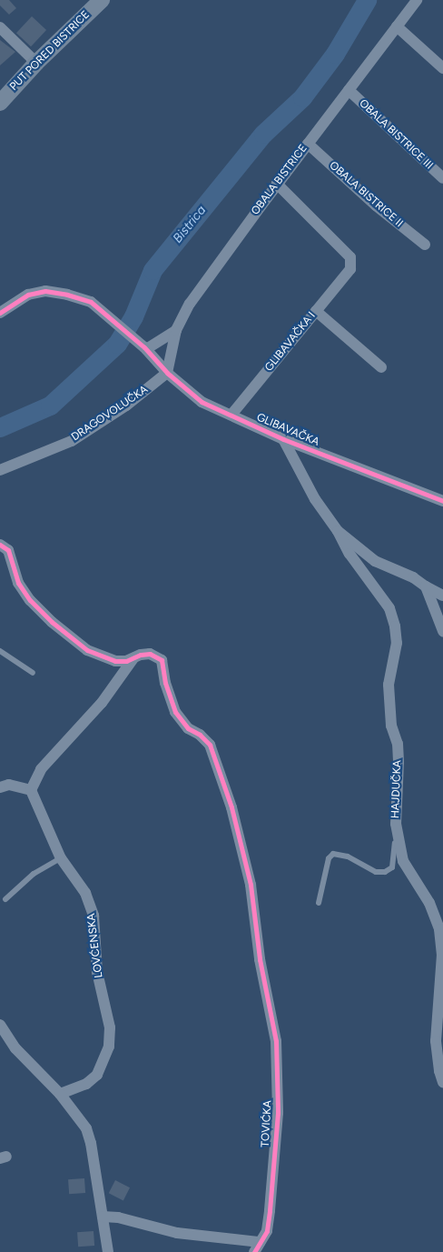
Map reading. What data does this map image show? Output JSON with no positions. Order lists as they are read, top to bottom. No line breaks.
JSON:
{"streets":{"street":["PUT PORED BISTRICE","OBALA BISTRICE III","OBALA BISTRICE","OBALA BISTRICE II","GLIBAVAČKA I","DRAGOVOLUČKA","GLIBAVAČKA","HAJDUČKA","LOVĆENSKA","TOVIĆKA"]},"crossings":[["OBALA BISTRICE III","OBALA BISTRICE"],["OBALA BISTRICE","OBALA BISTRICE II"],["OBALA BISTRICE","GLIBAVAČKA I"],["OBALA BISTRICE","DRAGOVOLUČKA"],["OBALA BISTRICE","GLIBAVAČKA"],["GLIBAVAČKA I","GLIBAVAČKA"],["DRAGOVOLUČKA","GLIBAVAČKA"]],"water":["Bistrica"]}
